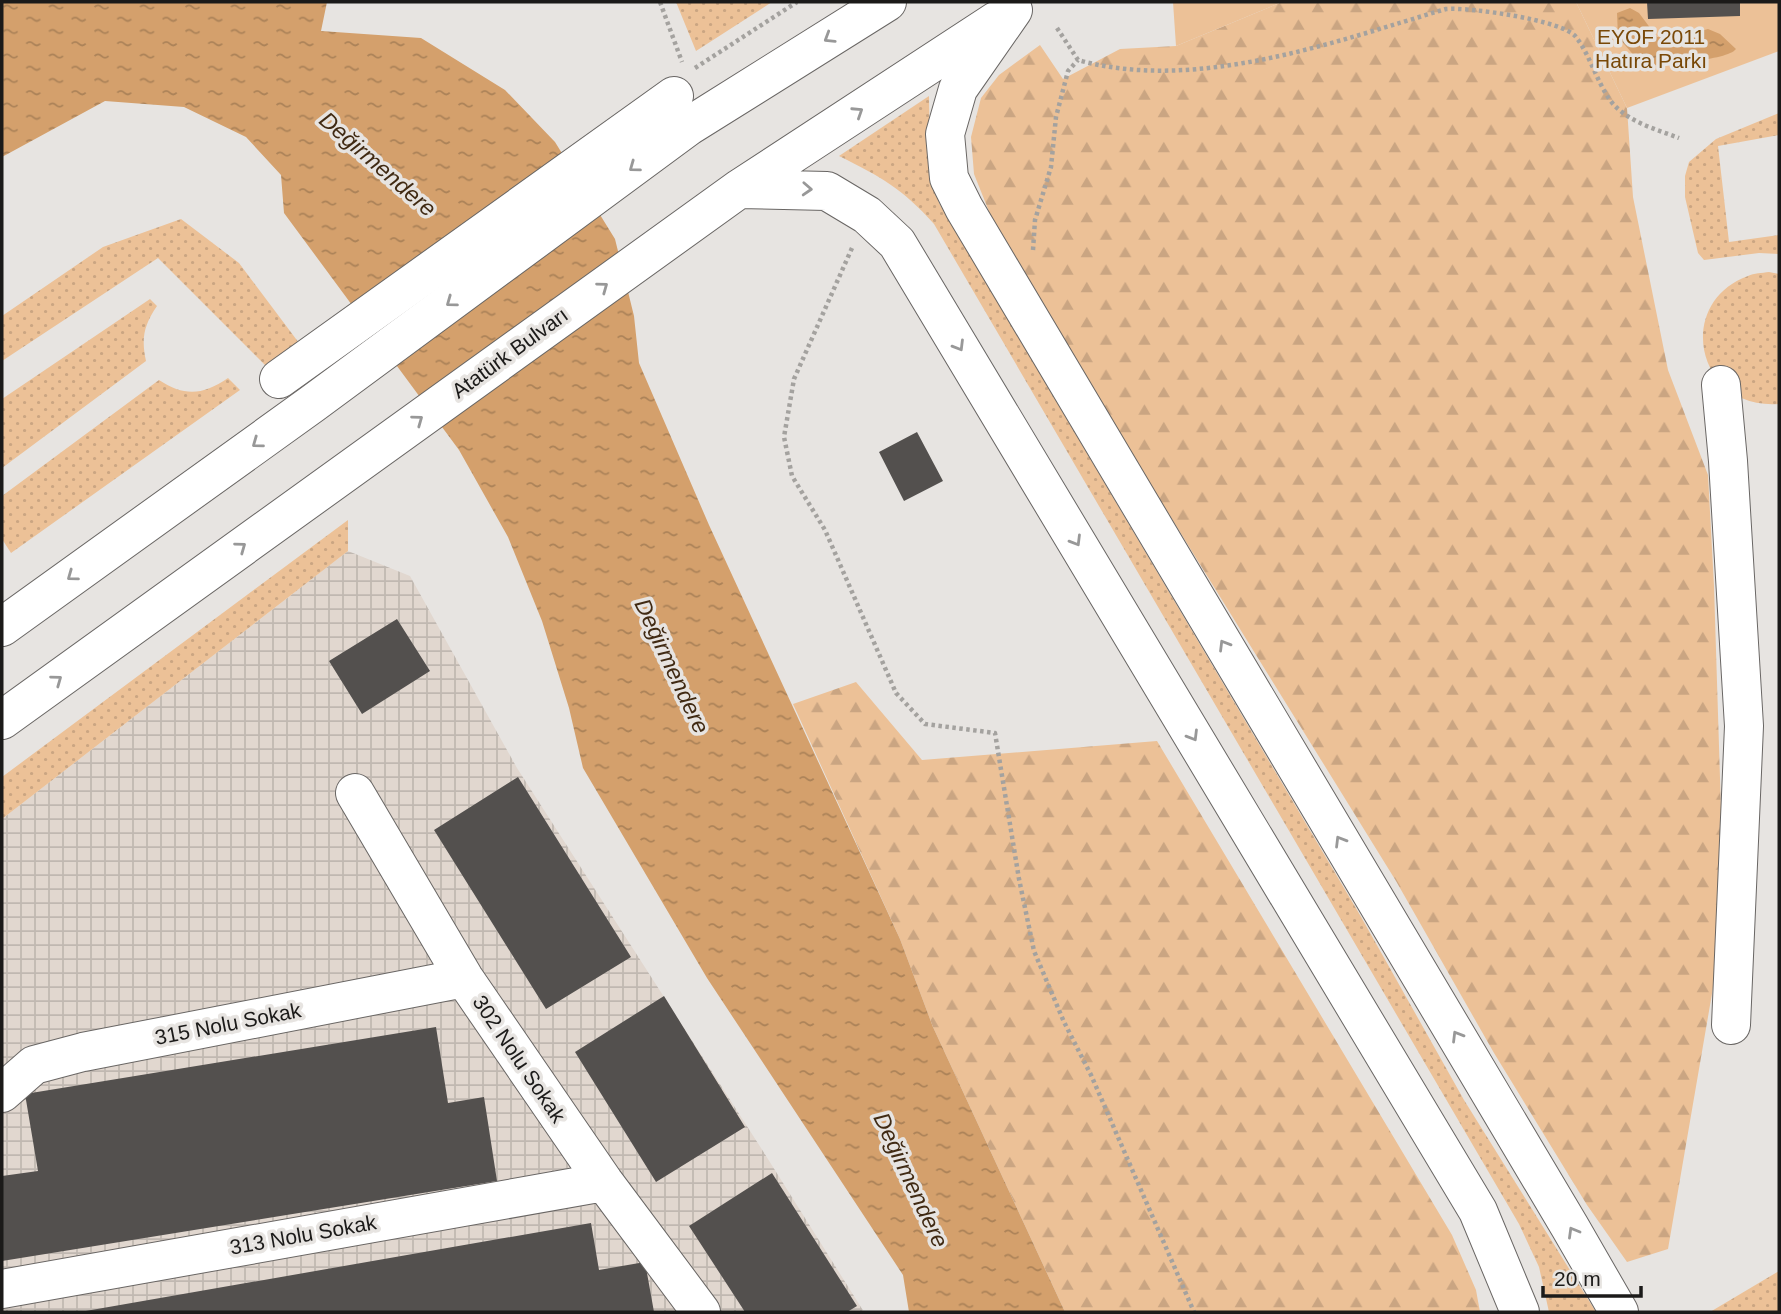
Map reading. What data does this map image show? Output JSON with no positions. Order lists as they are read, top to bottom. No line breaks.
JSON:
{"streets":{"main road":["Atatürk Bulvarı","315 Nolu Sokak","302 Nolu Sokak","313 Nolu Sokak"]},"crossings":[["315 Nolu Sokak","302 Nolu Sokak"],["302 Nolu Sokak","313 Nolu Sokak"]],"water":["Değirmendere"],"parks":["EYOF 2011 Hatıra Parkı"],"scale_bar":"20 m"}
